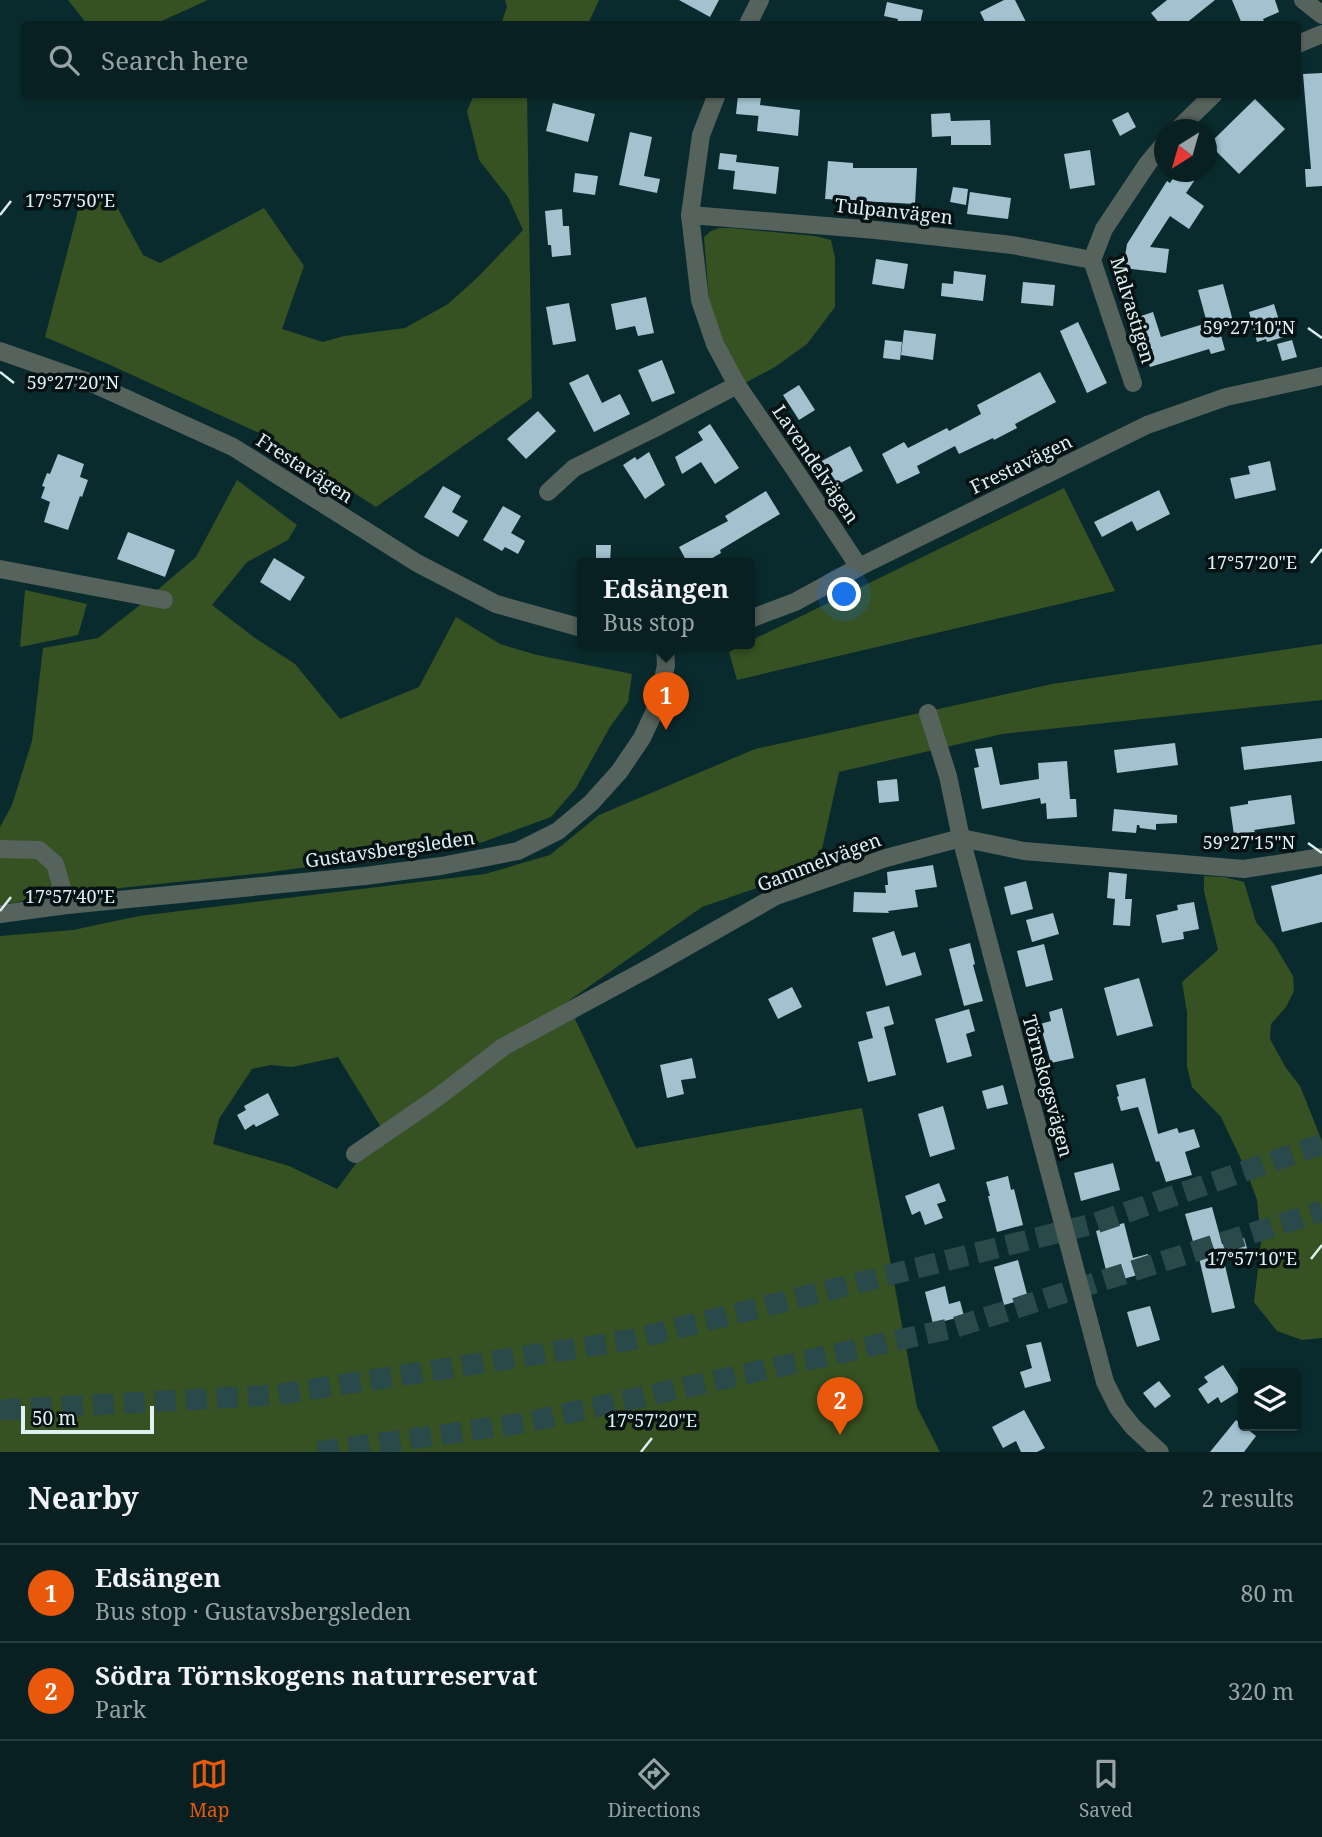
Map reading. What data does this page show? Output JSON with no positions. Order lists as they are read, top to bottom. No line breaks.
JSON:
{"streets":{"street":["Tulpanvägen","Malvastigen","Lavendelvägen","Frestavägen","Gustavsbergsleden","Gammelvägen","Törnskogsvägen"]},"crossings":[["Tulpanvägen","Malvastigen"],["Tulpanvägen","Lavendelvägen"],["Lavendelvägen","Frestavägen"],["Gammelvägen","Törnskogsvägen"]],"scale_bar":"50 m","north":"bottom left","page":{"search":"Search here","popup":["Edsängen","Bus stop"],"pins":["1","2"],"scale":"50 m","heading":["Nearby","2 results"],"list":[{"mark":"1","name":"Edsängen","note":"Bus stop · Gustavsbergsleden","value":"80 m"},{"mark":"2","name":"Södra Törnskogens naturreservat","note":"Park","value":"320 m"}],"nav":["Map","Directions","Saved"]},"coordinates":["17°57'50\"E","59°27'10\"N","59°27'20\"N","17°57'20\"E","59°27'15\"N","17°57'40\"E","17°57'10\"E"]}
